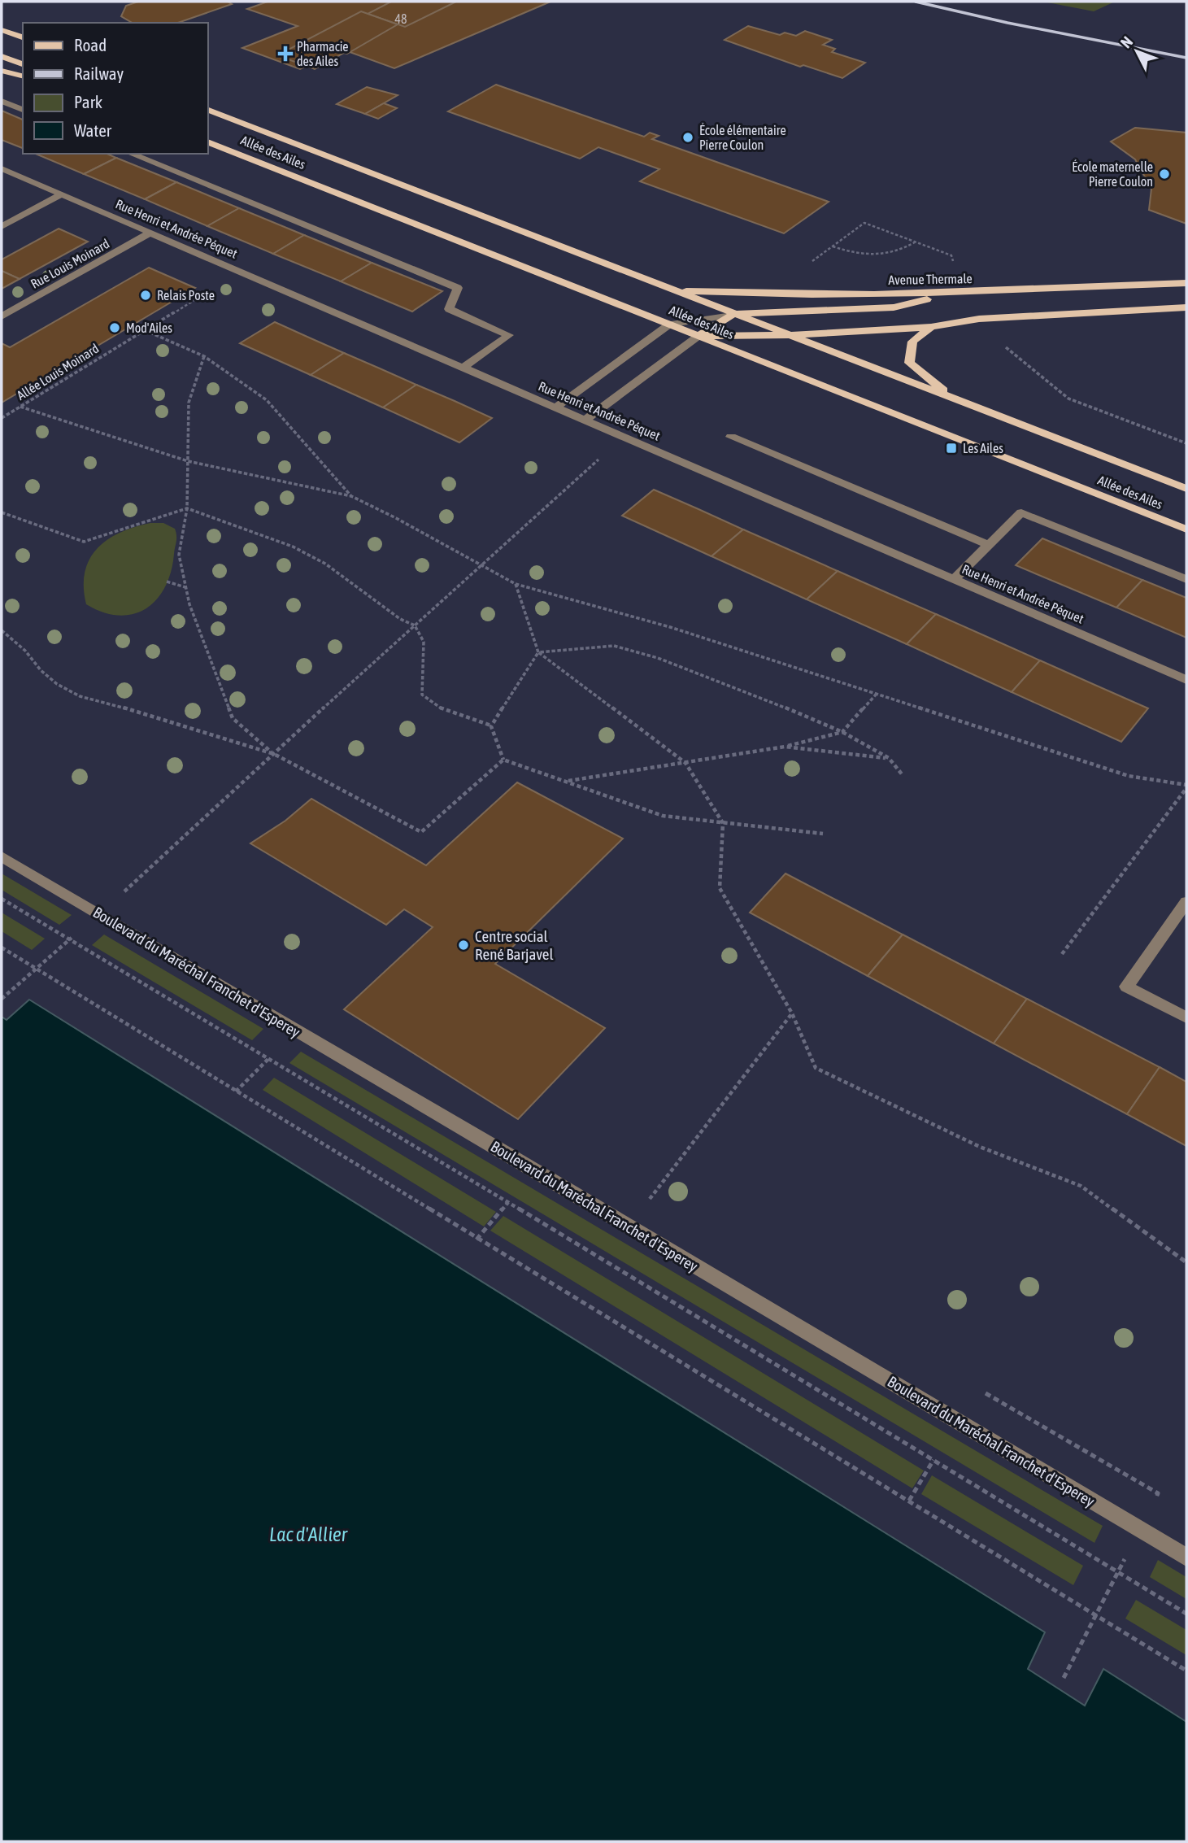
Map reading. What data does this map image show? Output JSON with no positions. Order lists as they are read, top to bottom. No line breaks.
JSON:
{"streets":{"main road":["Allée des Ailes","Avenue Thermale"],"street":["Rue Henri et Andrée Péquet","Rue Louis Moinard","Boulevard du Maréchal Franchet d'Esperey"],"path":["Allée Louis Moinard"]},"crossings":[["Allée des Ailes","Avenue Thermale"],["Rue Henri et Andrée Péquet","Rue Louis Moinard"],["Rue Henri et Andrée Péquet","Allée Louis Moinard"]],"water":["Lac d'Allier"],"places":{"health":["Pharmacie des Ailes"],"other":["École élémentaire Pierre Coulon","École maternelle Pierre Coulon","Relais Poste","Mod'Ailes","Centre social René Barjavel"],"transit":["Les Ailes"]},"house_numbers":["48"],"legend":["Road","Railway","Park","Water"],"north":"top left"}
